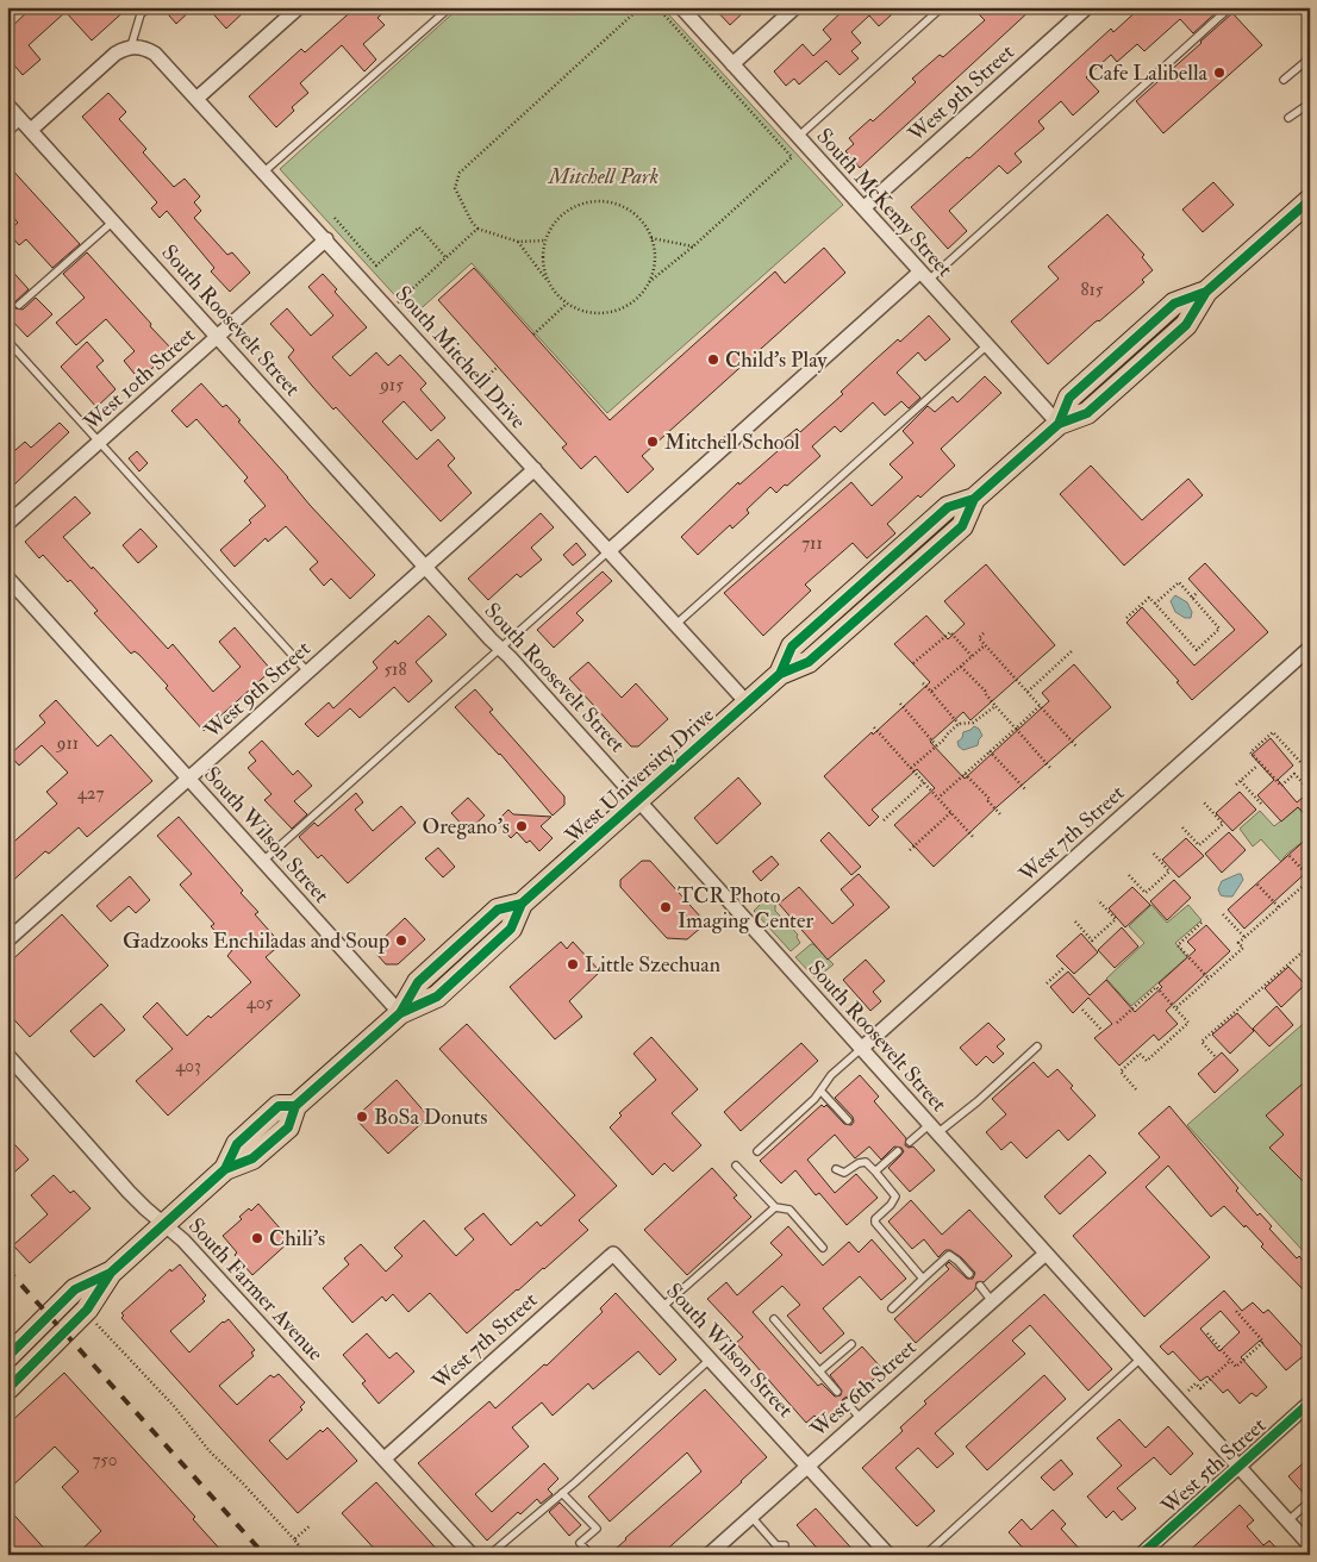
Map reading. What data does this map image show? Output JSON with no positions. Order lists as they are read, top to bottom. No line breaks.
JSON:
{"streets":{"main road":["West University Drive"],"street":["West 9th Street","South McKemy Street","South Roosevelt Street","South Mitchell Drive","West 10th Street","West 7th Street","South Wilson Street","South Farmer Avenue","West 6th Street","West 5th Street"]},"crossings":[["West 9th Street","South McKemy Street"],["West 9th Street","South Roosevelt Street"],["West 9th Street","South Mitchell Drive"],["West 9th Street","South Wilson Street"],["South McKemy Street","West University Drive"],["South Roosevelt Street","West 10th Street"],["South Roosevelt Street","West University Drive"],["South Roosevelt Street","West 7th Street"],["South Roosevelt Street","West 6th Street"],["South Roosevelt Street","West 5th Street"],["South Mitchell Drive","West 10th Street"],["South Mitchell Drive","West University Drive"],["West University Drive","South Wilson Street"],["West University Drive","South Farmer Avenue"],["West 7th Street","South Wilson Street"],["West 7th Street","South Farmer Avenue"],["South Wilson Street","West 6th Street"]],"parks":["Mitchell Park"],"places":["Cafe Lalibella","Child's Play","Mitchell School","Oregano's","TCR Photo Imaging Center","Gadzooks Enchiladas and Soup","Little Szechuan","BoSa Donuts","Chili's"],"house_numbers":["815","915","711","518","911","427","405","403","750"]}
